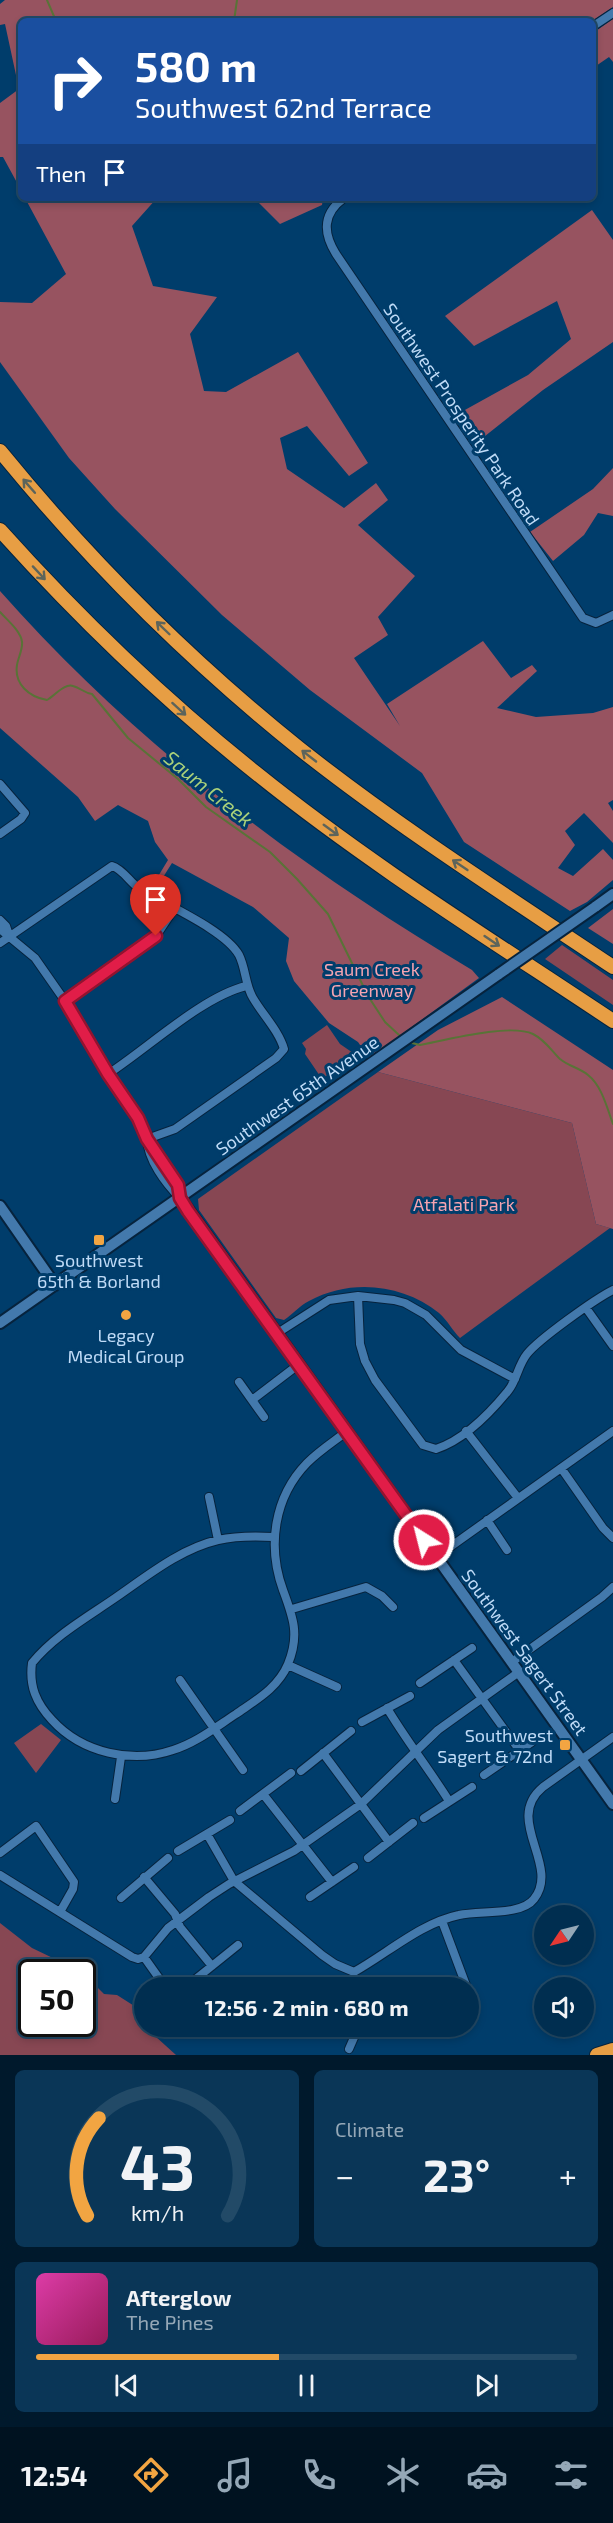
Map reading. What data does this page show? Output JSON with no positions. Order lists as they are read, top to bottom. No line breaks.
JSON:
{"streets":{"main road":["Southwest 65th Avenue","Southwest Sagert Street"],"street":["Southwest Prosperity Park Road"]},"crossings":[["Southwest 65th Avenue","Southwest Sagert Street"]],"water":["Saum Creek"],"parks":["Saum Creek Greenway","Atfalati Park"],"places":{"transit":["Southwest 65th & Borland","Southwest Sagert & 72nd"],"other":["Legacy Medical Group"]},"north":"bottom left","page":{"turn":["580 m","Southwest 62nd Terrace"],"then":"Then","limit":"50","trip":"12:56 · 2 min · 680 m","tile":"Climate","heat":["−","23°","+"],"song":["Afterglow","The Pines"],"tabs":"12:54","gauge":["43","km/h"]}}
